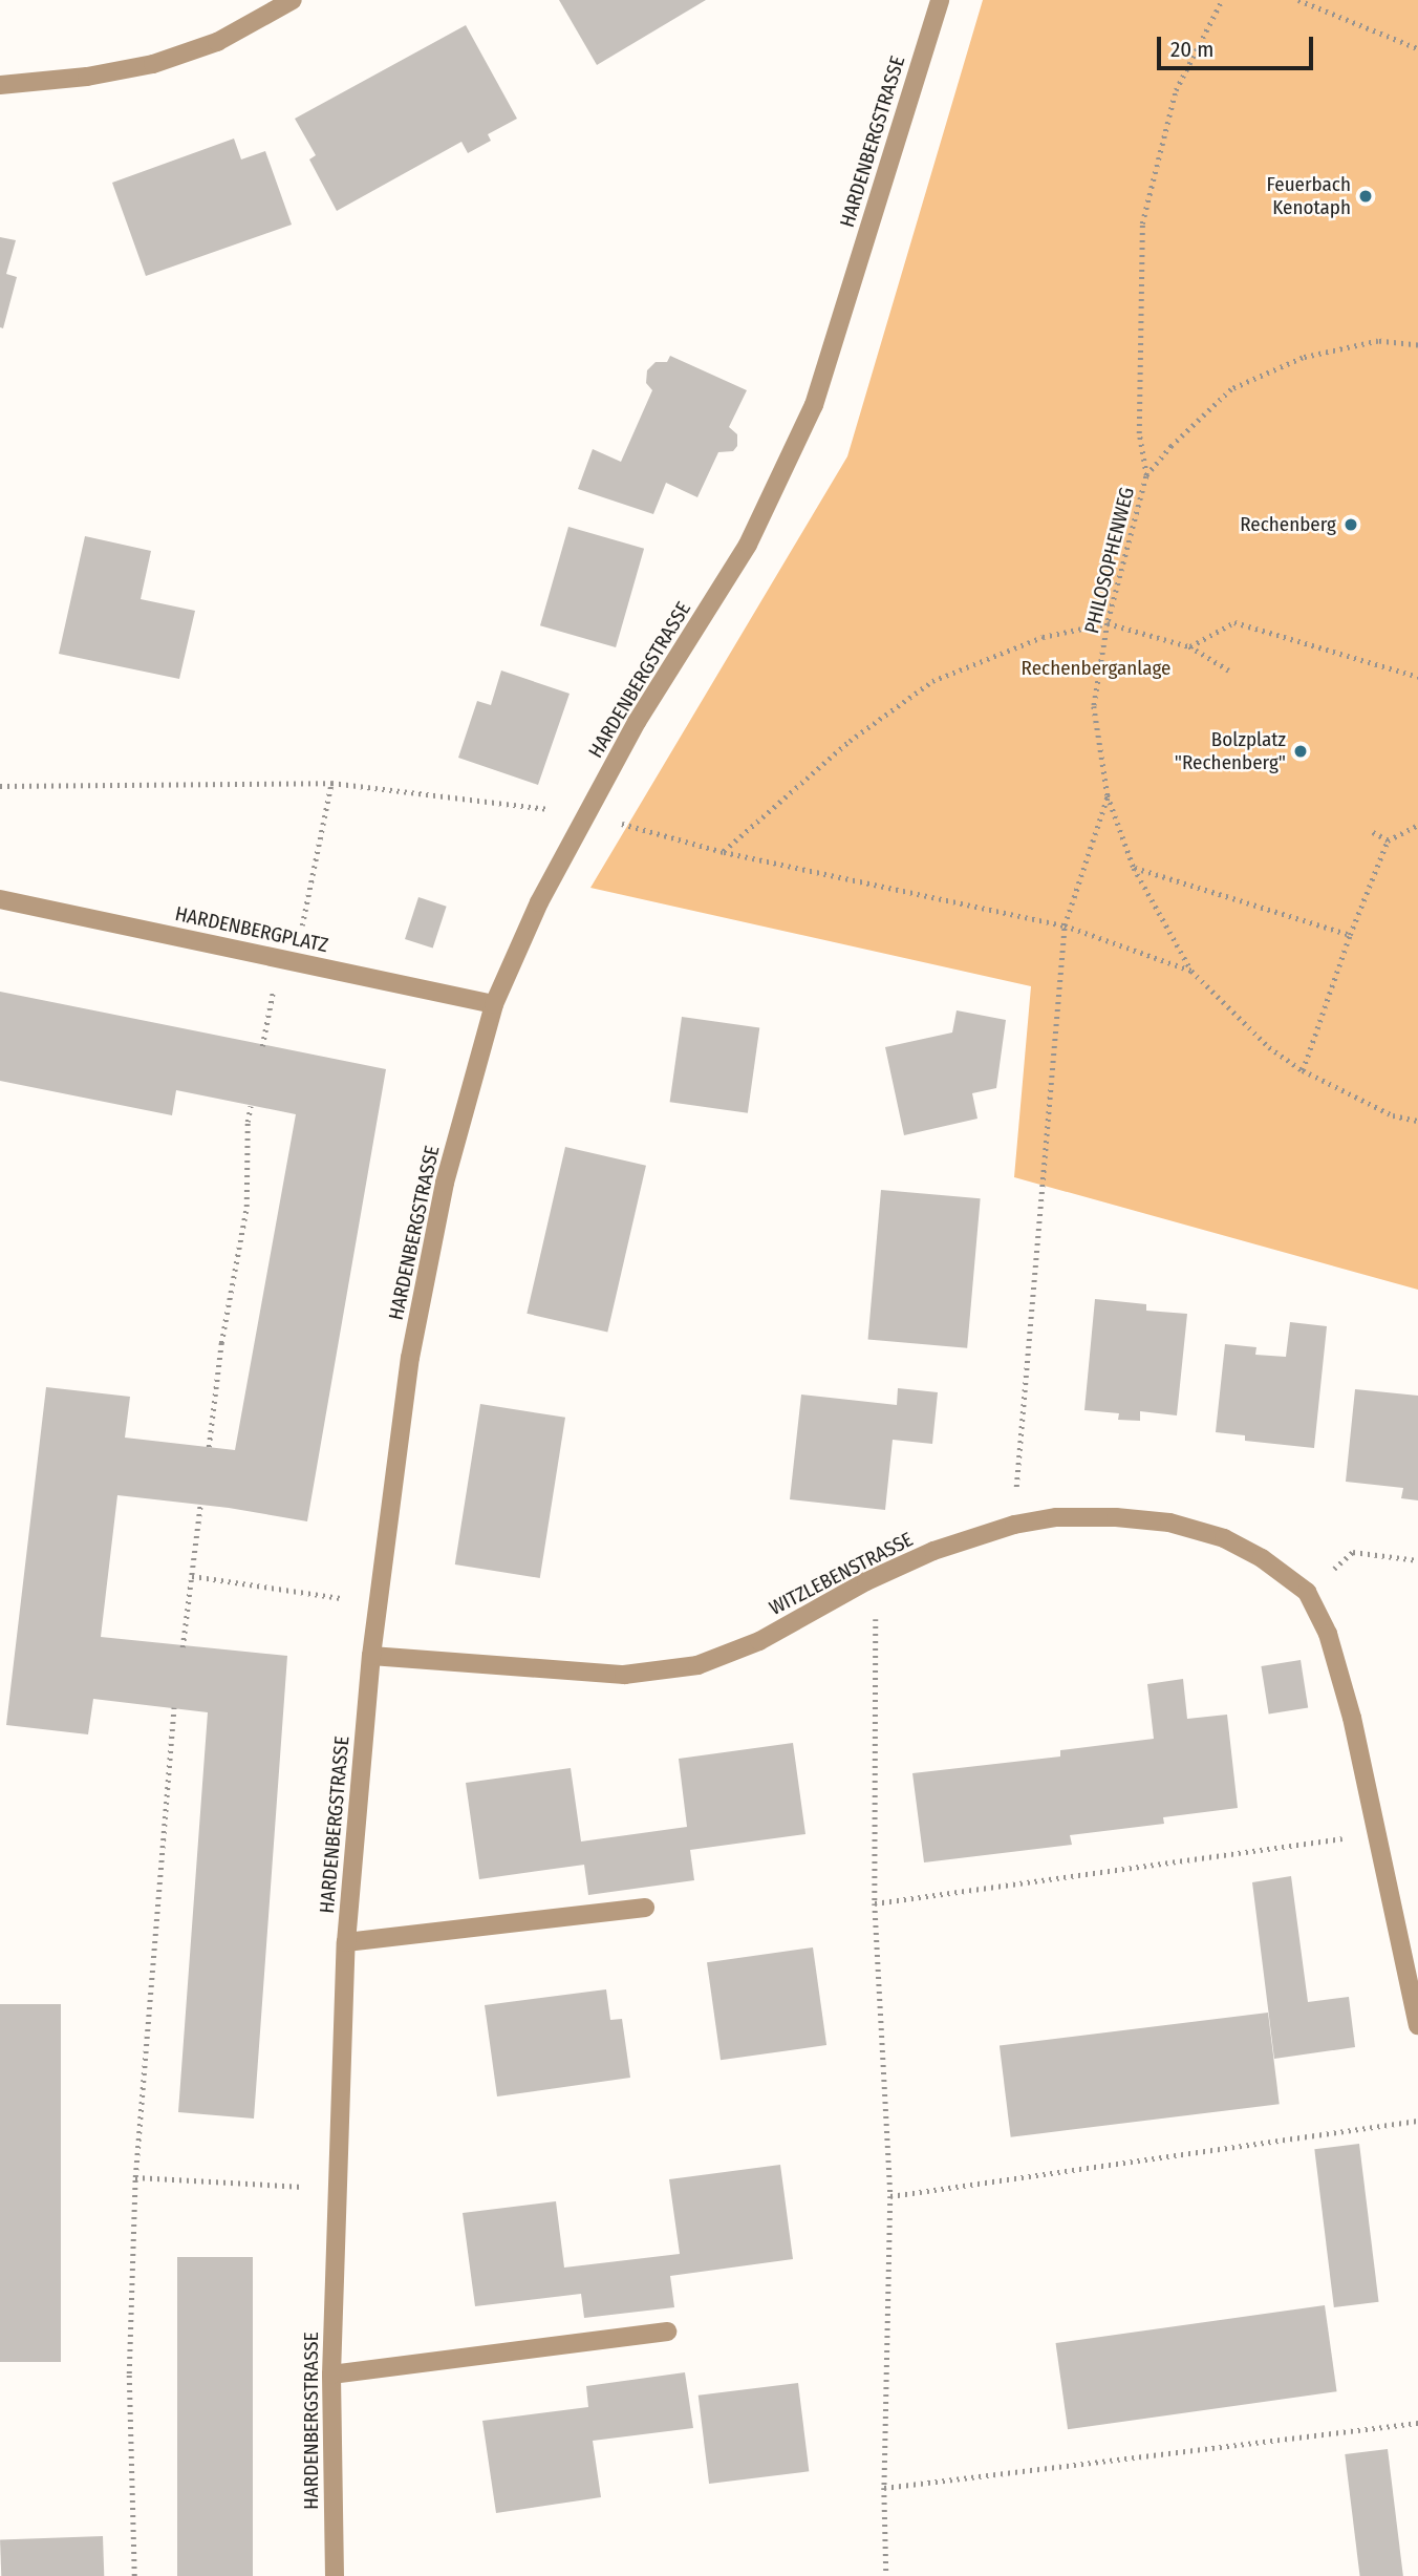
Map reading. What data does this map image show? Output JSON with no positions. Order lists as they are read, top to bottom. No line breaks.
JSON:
{"streets":{"street":["HARDENBERGSTRASSE","HARDENBERGPLATZ","WITZLEBENSTRASSE"],"path":["PHILOSOPHENWEG"]},"crossings":[["HARDENBERGSTRASSE","HARDENBERGPLATZ"],["HARDENBERGSTRASSE","WITZLEBENSTRASSE"]],"parks":["Rechenberganlage"],"places":["Feuerbach Kenotaph","Rechenberg","Bolzplatz \"Rechenberg\""],"scale_bar":"20 m"}
